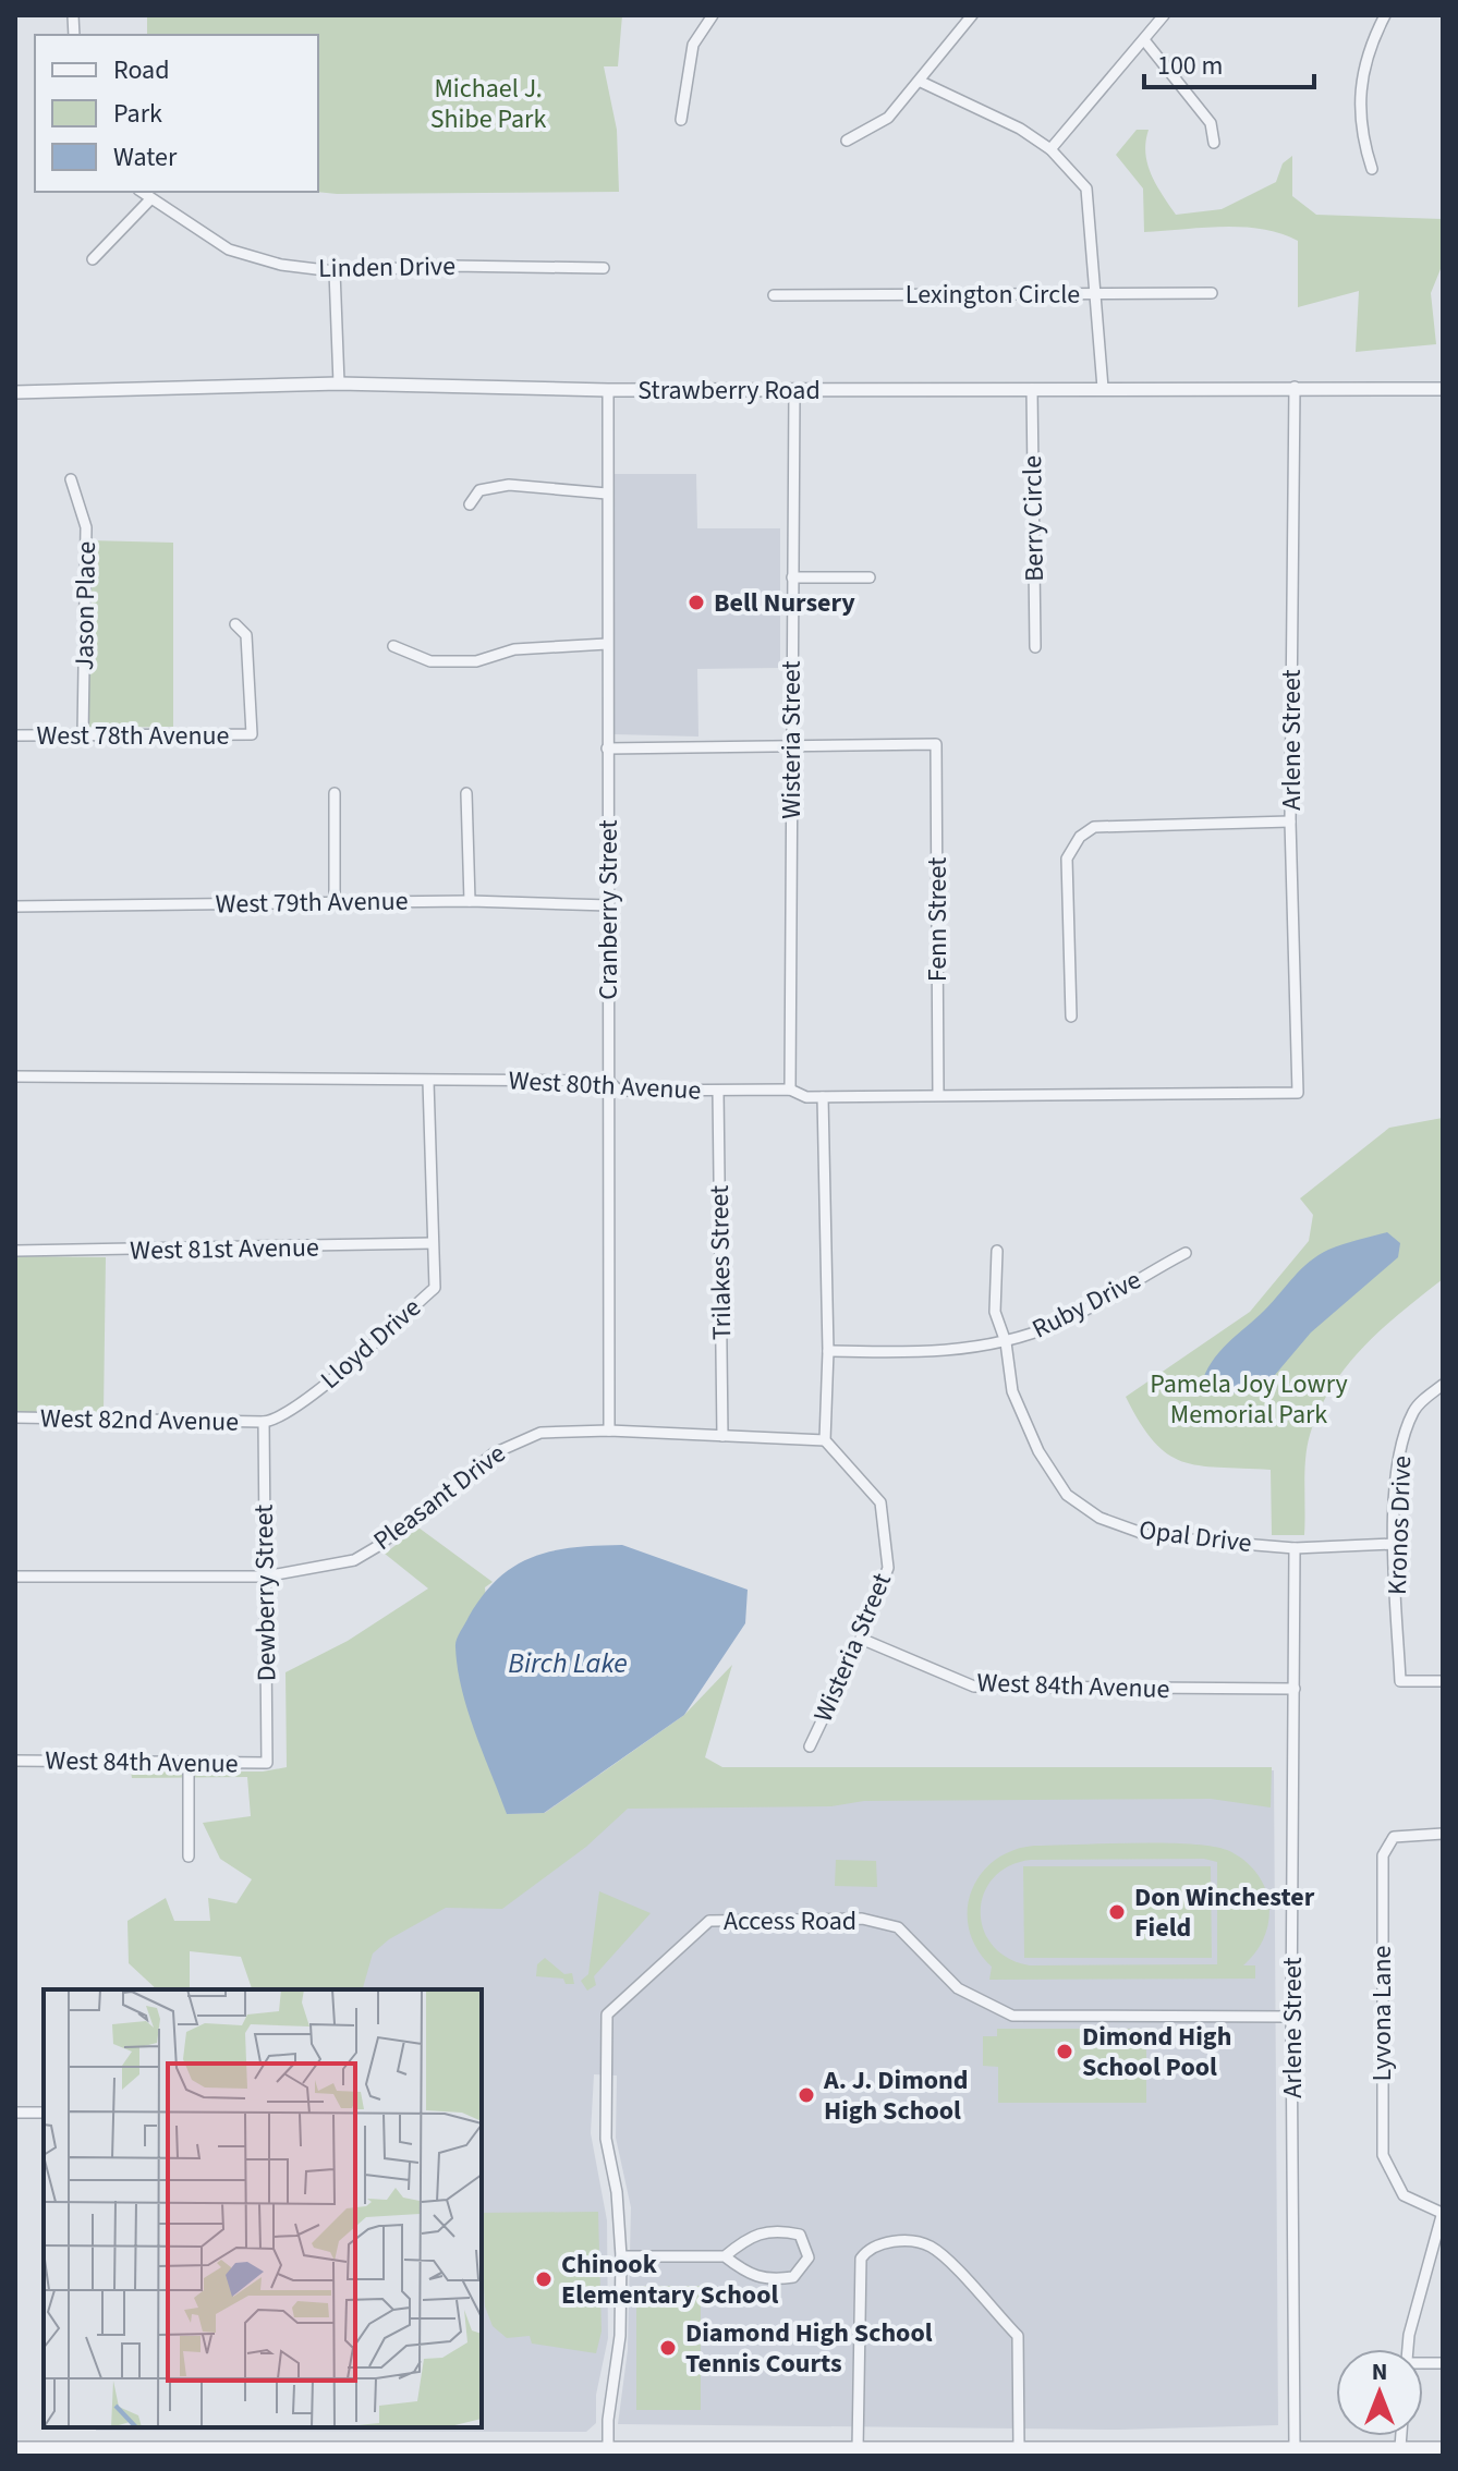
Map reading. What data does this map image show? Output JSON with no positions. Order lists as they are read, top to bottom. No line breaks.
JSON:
{"streets":{"street":["Linden Drive","Lexington Circle","Strawberry Road","Berry Circle","Jason Place","West 78th Avenue","Wisteria Street","Arlene Street","West 79th Avenue","Cranberry Street","Fenn Street","West 80th Avenue","West 81st Avenue","Trilakes Street","Ruby Drive","Lloyd Drive","West 82nd Avenue","Pleasant Drive","Kronos Drive","Opal Drive","Dewberry Street","West 84th Avenue","Access Road","Lyvona Lane"]},"crossings":[["Strawberry Road","Berry Circle"],["Strawberry Road","Wisteria Street"],["Strawberry Road","Arlene Street"],["Strawberry Road","Cranberry Street"],["Jason Place","West 78th Avenue"],["Wisteria Street","Fenn Street"],["Wisteria Street","West 80th Avenue"],["Wisteria Street","Pleasant Drive"],["Wisteria Street","West 84th Avenue"],["Arlene Street","West 80th Avenue"],["Arlene Street","Opal Drive"],["Arlene Street","West 84th Avenue"],["Arlene Street","Access Road"],["West 79th Avenue","Cranberry Street"],["Cranberry Street","West 80th Avenue"],["Cranberry Street","Pleasant Drive"],["Fenn Street","West 80th Avenue"],["West 80th Avenue","Trilakes Street"],["West 80th Avenue","Lloyd Drive"],["West 81st Avenue","Lloyd Drive"],["Trilakes Street","Pleasant Drive"],["Ruby Drive","Opal Drive"],["Lloyd Drive","West 82nd Avenue"],["Lloyd Drive","Dewberry Street"],["West 82nd Avenue","Dewberry Street"],["Pleasant Drive","Dewberry Street"],["Kronos Drive","Opal Drive"],["Dewberry Street","West 84th Avenue"]],"water":["Birch Lake"],"parks":["Michael J. Shibe Park","Pamela Joy Lowry Memorial Park"],"places":["Bell Nursery","Don Winchester Field","Dimond High School Pool","A. J. Dimond High School","Chinook Elementary School","Diamond High School Tennis Courts"],"legend":["Road","Park","Water"],"scale_bar":"100 m","north":"top"}
